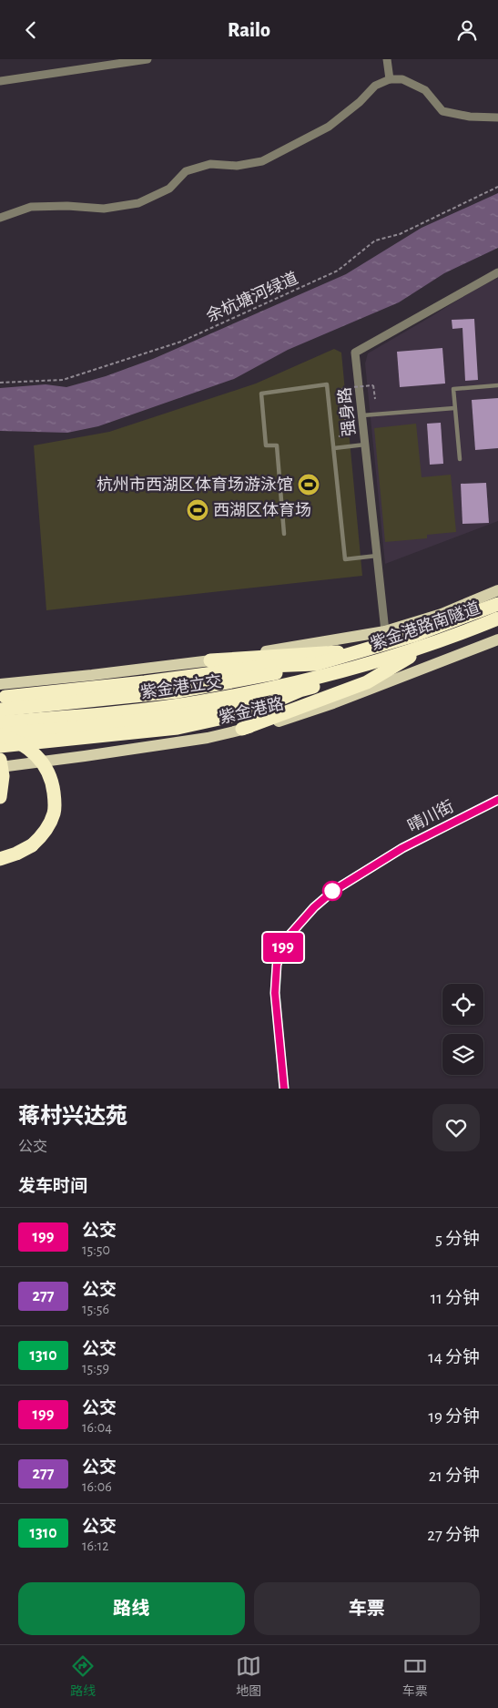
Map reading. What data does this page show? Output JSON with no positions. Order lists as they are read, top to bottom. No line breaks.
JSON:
{"streets":{"highway":["紫金港路南隧道","紫金港立交"],"main road":["紫金港路"],"street":["强身路","晴川街"],"path":["余杭塘河绿道"]},"crossings":[["紫金港路南隧道","紫金港立交"]],"places":{"sports":["杭州市西湖区体育场游泳馆","西湖区体育场"]},"lines":["bus line 199"],"page":{"header":"Railo","on_map":"199","heading":[["蒋村兴达苑","公交"],"发车时间"],"list":[{"mark":"199","name":"公交","note":"15:50","value":"5 分钟"},{"mark":"277","name":"公交","note":"15:56","value":"11 分钟"},{"mark":"1310","name":"公交","note":"15:59","value":"14 分钟"},{"mark":"199","name":"公交","note":"16:04","value":"19 分钟"},{"mark":"277","name":"公交","note":"16:06","value":"21 分钟"},{"mark":"1310","name":"公交","note":"16:12","value":"27 分钟"}],"buttons":["路线","车票"],"tabs":["路线","地图","车票"]}}
